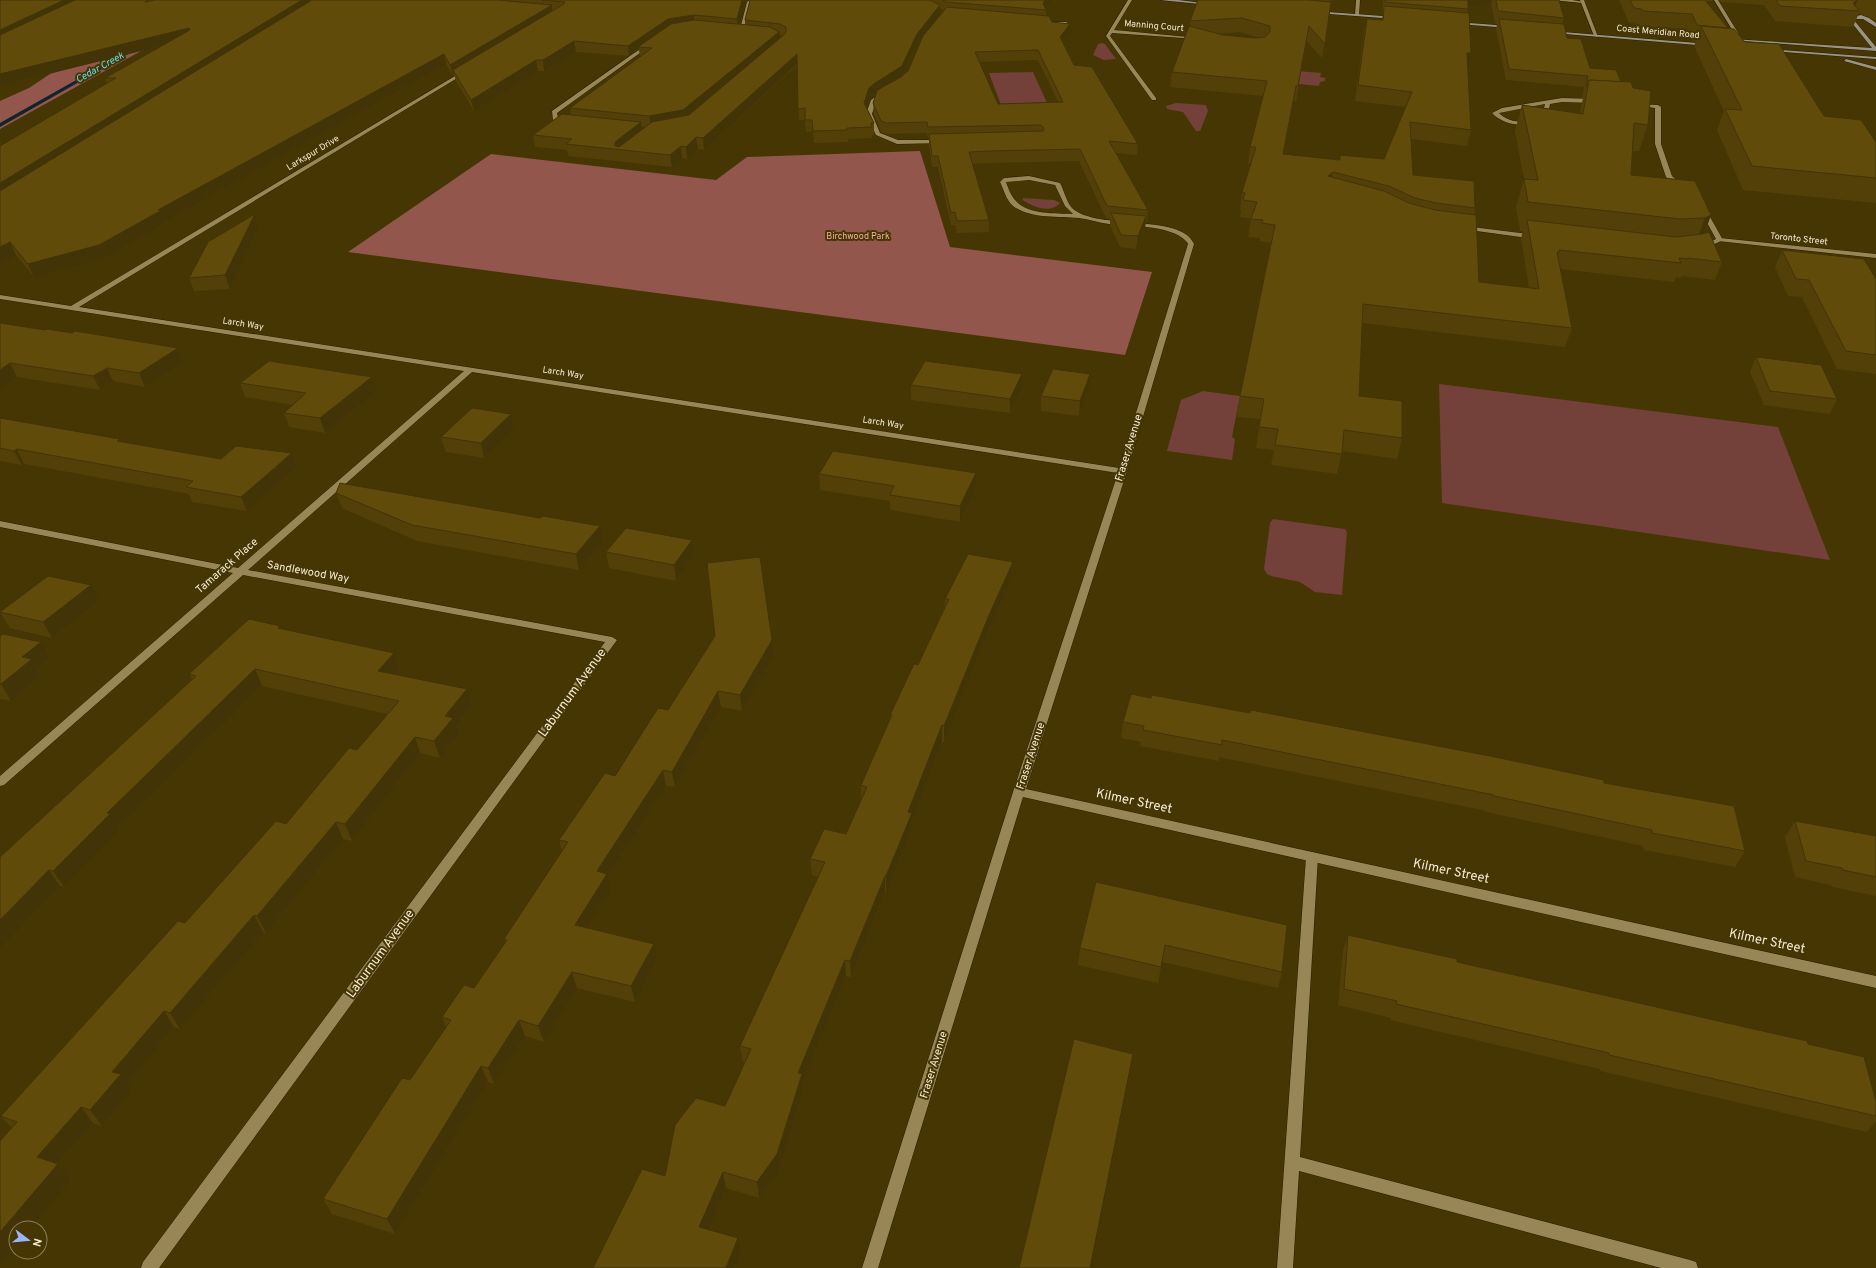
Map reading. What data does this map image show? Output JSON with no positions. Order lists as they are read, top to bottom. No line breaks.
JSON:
{"streets":{"main road":["Coast Meridian Road"],"street":["Manning Court","Larkspur Drive","Toronto Street","Larch Way","Fraser Avenue","Tamarack Place","Sandlewood Way","Laburnum Avenue","Kilmer Street"]},"crossings":[["Larkspur Drive","Larch Way"],["Larch Way","Fraser Avenue"],["Larch Way","Tamarack Place"],["Fraser Avenue","Kilmer Street"],["Tamarack Place","Sandlewood Way"],["Sandlewood Way","Laburnum Avenue"]],"water":["Cedar Creek"],"parks":["Birchwood Park"],"north":"right"}
